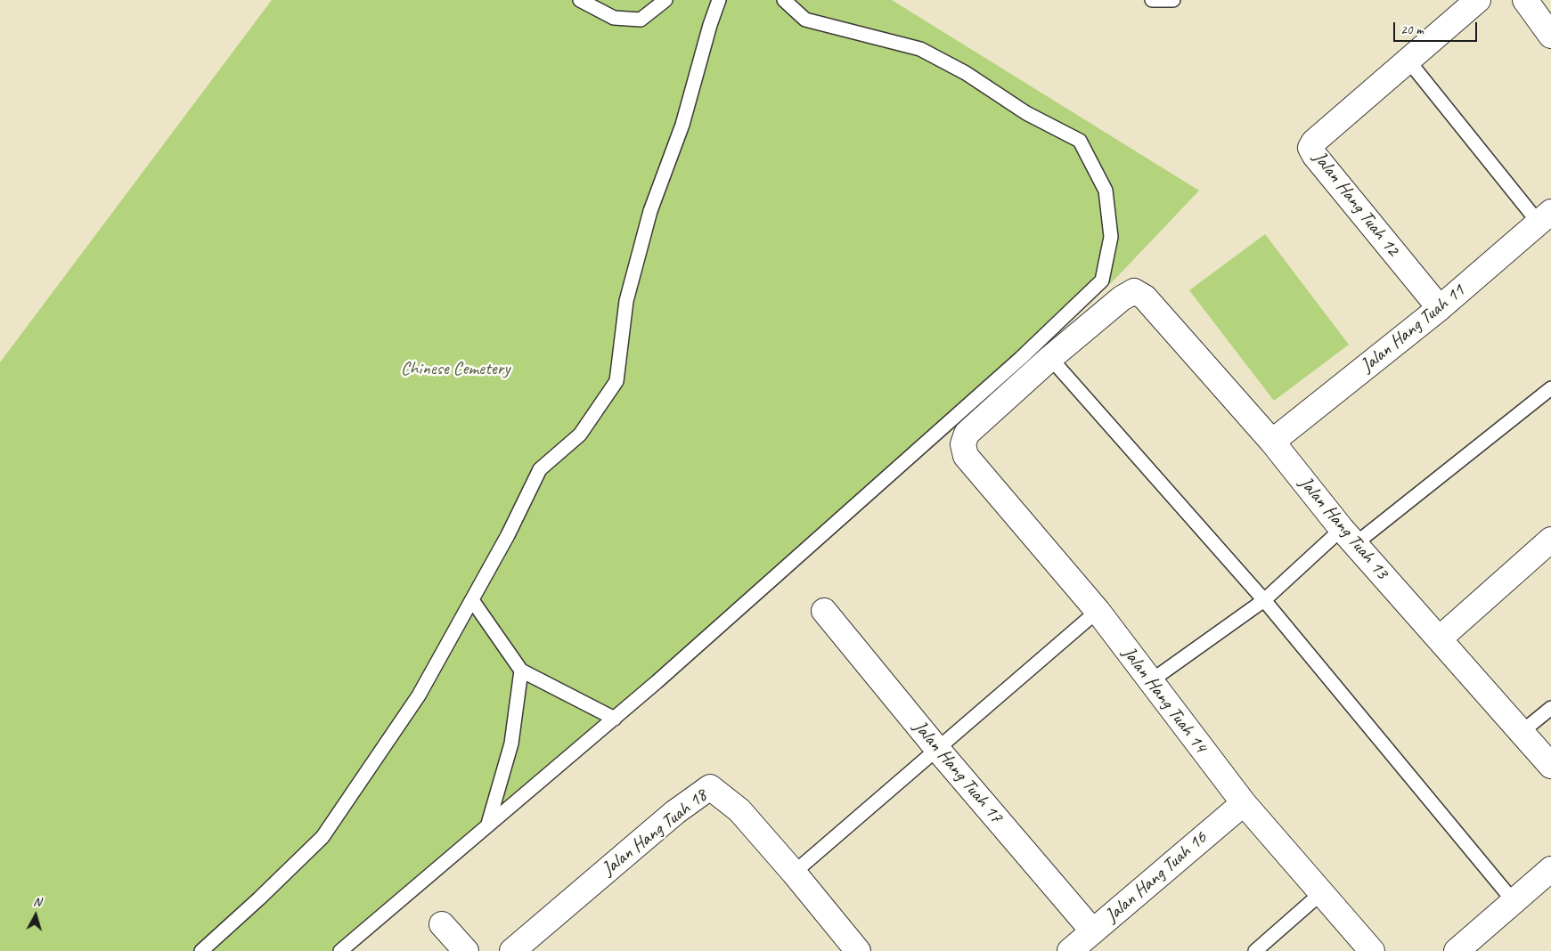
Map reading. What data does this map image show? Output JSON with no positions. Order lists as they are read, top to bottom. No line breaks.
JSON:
{"streets":{"street":["Jalan Hang Tuah 12","Jalan Hang Tuah 11","Jalan Hang Tuah 13","Jalan Hang Tuah 14","Jalan Hang Tuah 17","Jalan Hang Tuah 18","Jalan Hang Tuah 16"]},"crossings":[["Jalan Hang Tuah 12","Jalan Hang Tuah 11"],["Jalan Hang Tuah 11","Jalan Hang Tuah 13"],["Jalan Hang Tuah 13","Jalan Hang Tuah 14"],["Jalan Hang Tuah 14","Jalan Hang Tuah 16"],["Jalan Hang Tuah 17","Jalan Hang Tuah 16"]],"parks":["Chinese Cemetery"],"scale_bar":"20 m","north":"top"}
